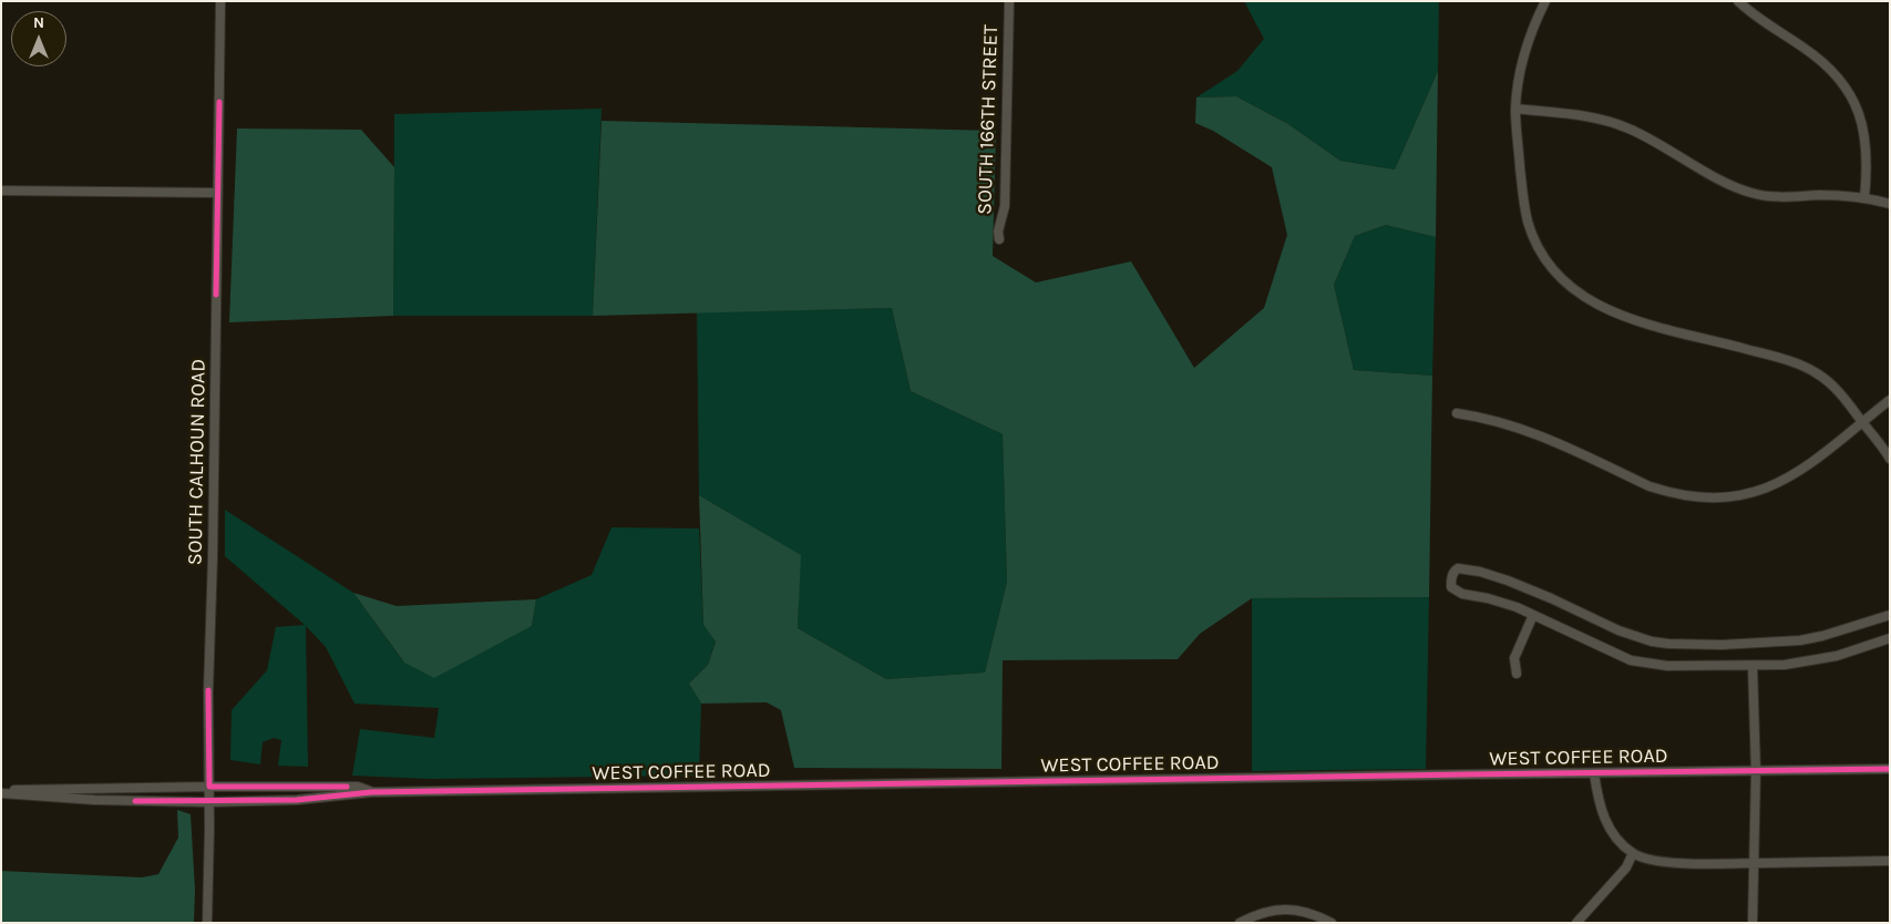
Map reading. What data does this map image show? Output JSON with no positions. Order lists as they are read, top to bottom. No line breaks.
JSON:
{"streets":{"street":["SOUTH 166TH STREET","SOUTH CALHOUN ROAD","WEST COFFEE ROAD"]},"crossings":[["SOUTH CALHOUN ROAD","WEST COFFEE ROAD"]],"north":"top"}
